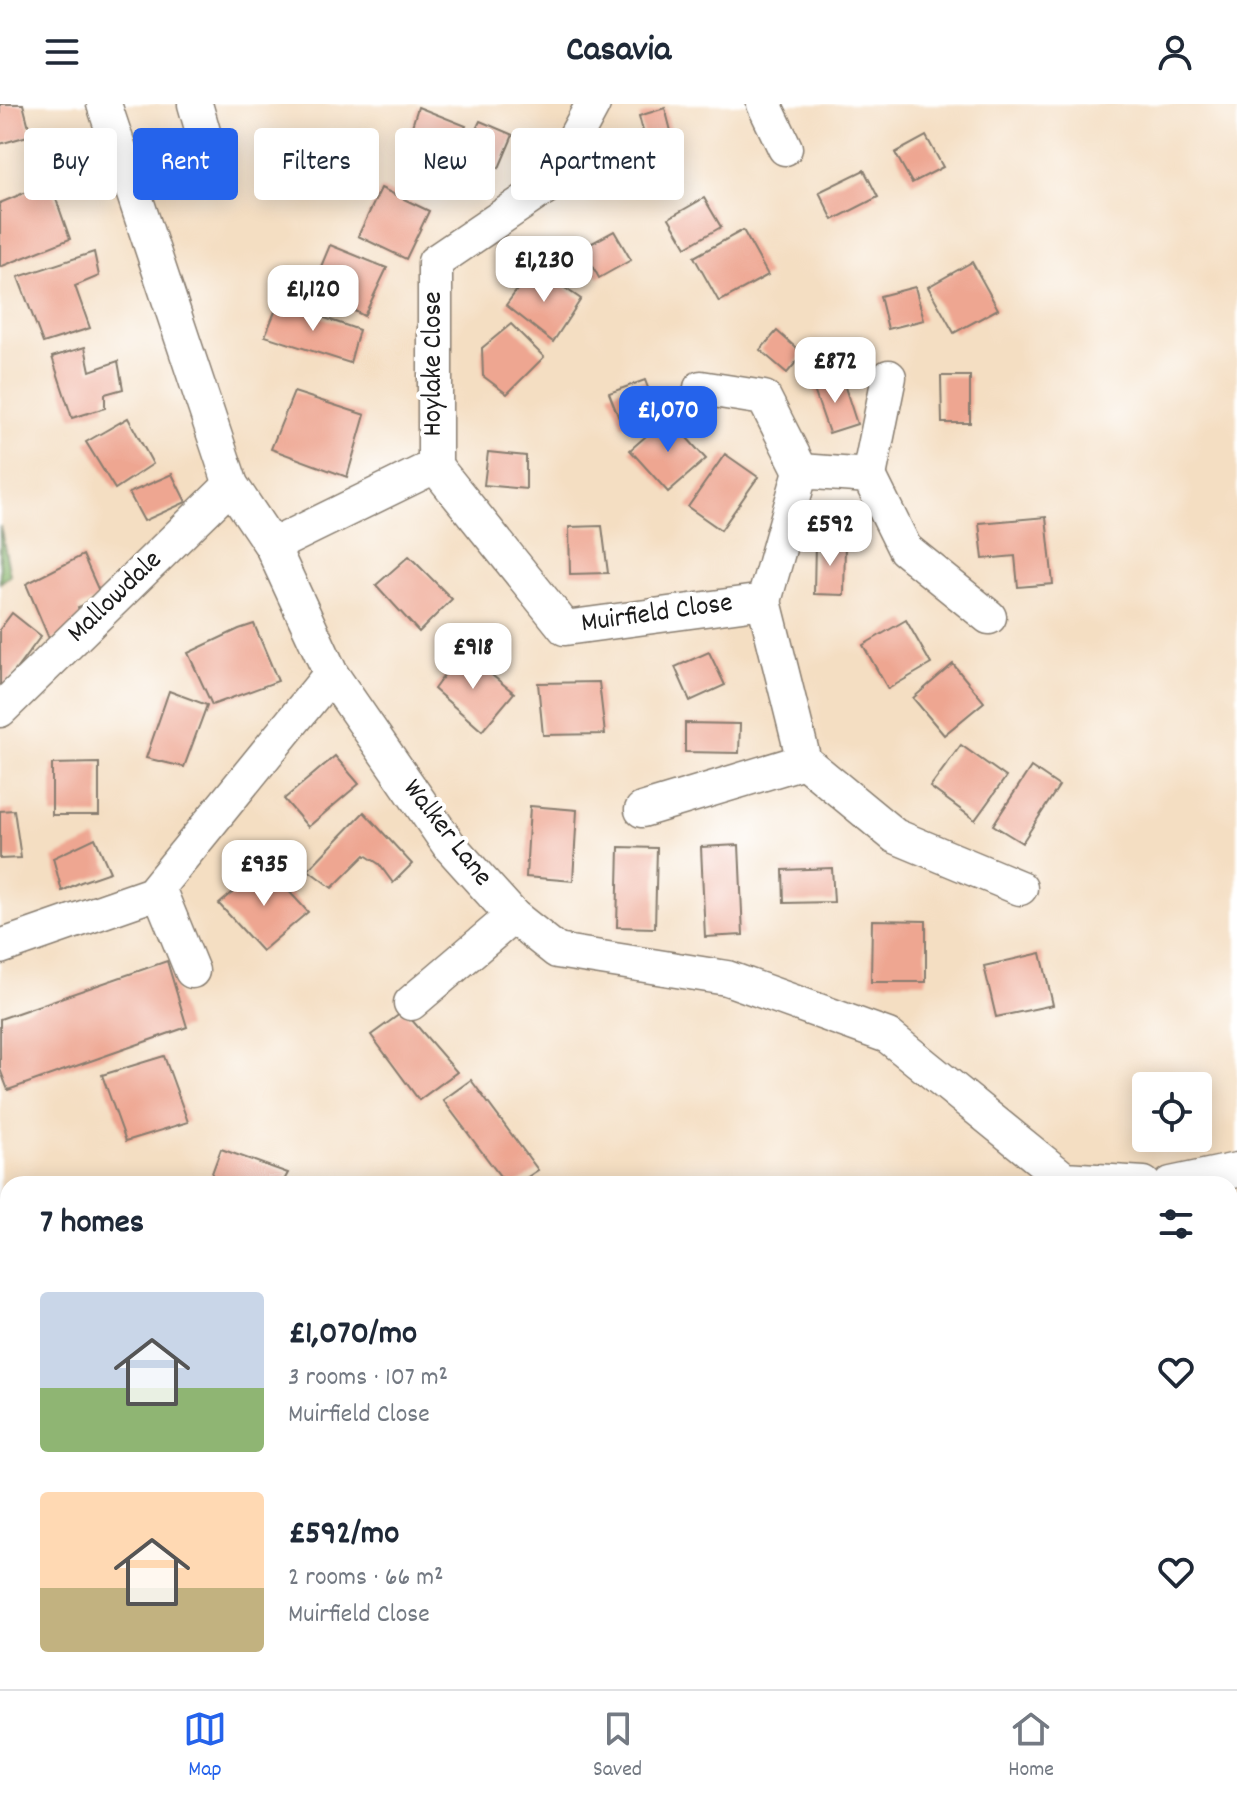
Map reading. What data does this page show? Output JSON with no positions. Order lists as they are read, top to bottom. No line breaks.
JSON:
{"streets":{"street":["Hoylake Close","Mallowdale","Muirfield Close","Walker Lane"]},"crossings":[["Hoylake Close","Muirfield Close"],["Hoylake Close","Walker Lane"],["Mallowdale","Walker Lane"]],"page":{"header":"Casavia","chip":["Buy","Rent","Filters","New","Apartment"],"price":["£1,230","£1,120","£872","£1,070","£592","£918","£935"],"heading":"7 homes","list":[{"name":"£1,070/mo","note":"3 rooms · 107 m² · Muirfield Close"},{"name":"£592/mo","note":"2 rooms · 66 m² · Muirfield Close"}],"tabs":["Map","Saved","Home"]}}
